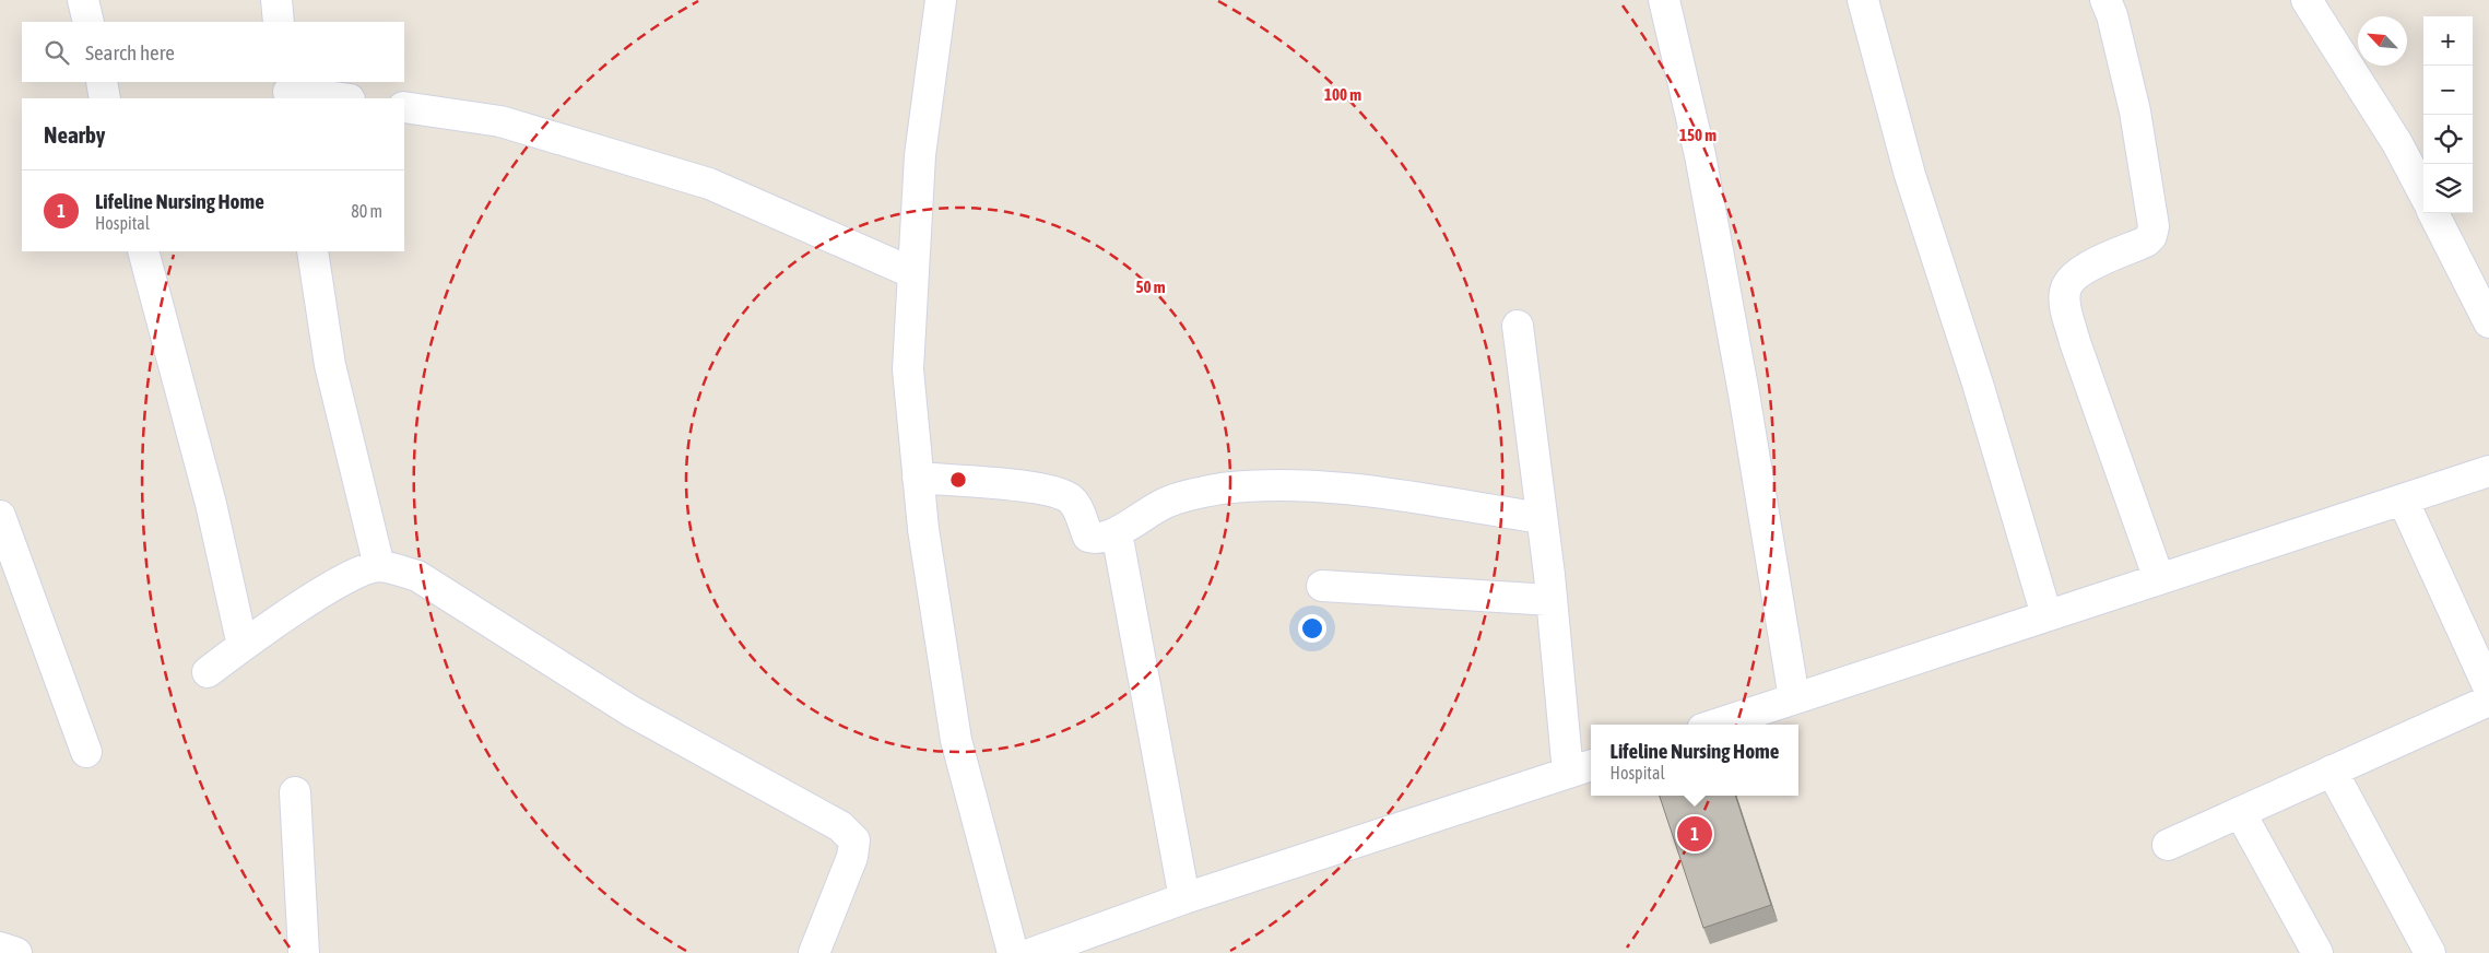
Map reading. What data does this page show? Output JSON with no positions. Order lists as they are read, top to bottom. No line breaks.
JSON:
{"north":"top left","page":{"map_buttons":["+","−"],"search":"Search here","heading":"Nearby","list":[{"mark":"1","name":"Lifeline Nursing Home","note":"Hospital","value":"80 m"}],"popup":["Lifeline Nursing Home","Hospital"],"pins":"1"},"rings":["100 m","150 m","50 m"]}
